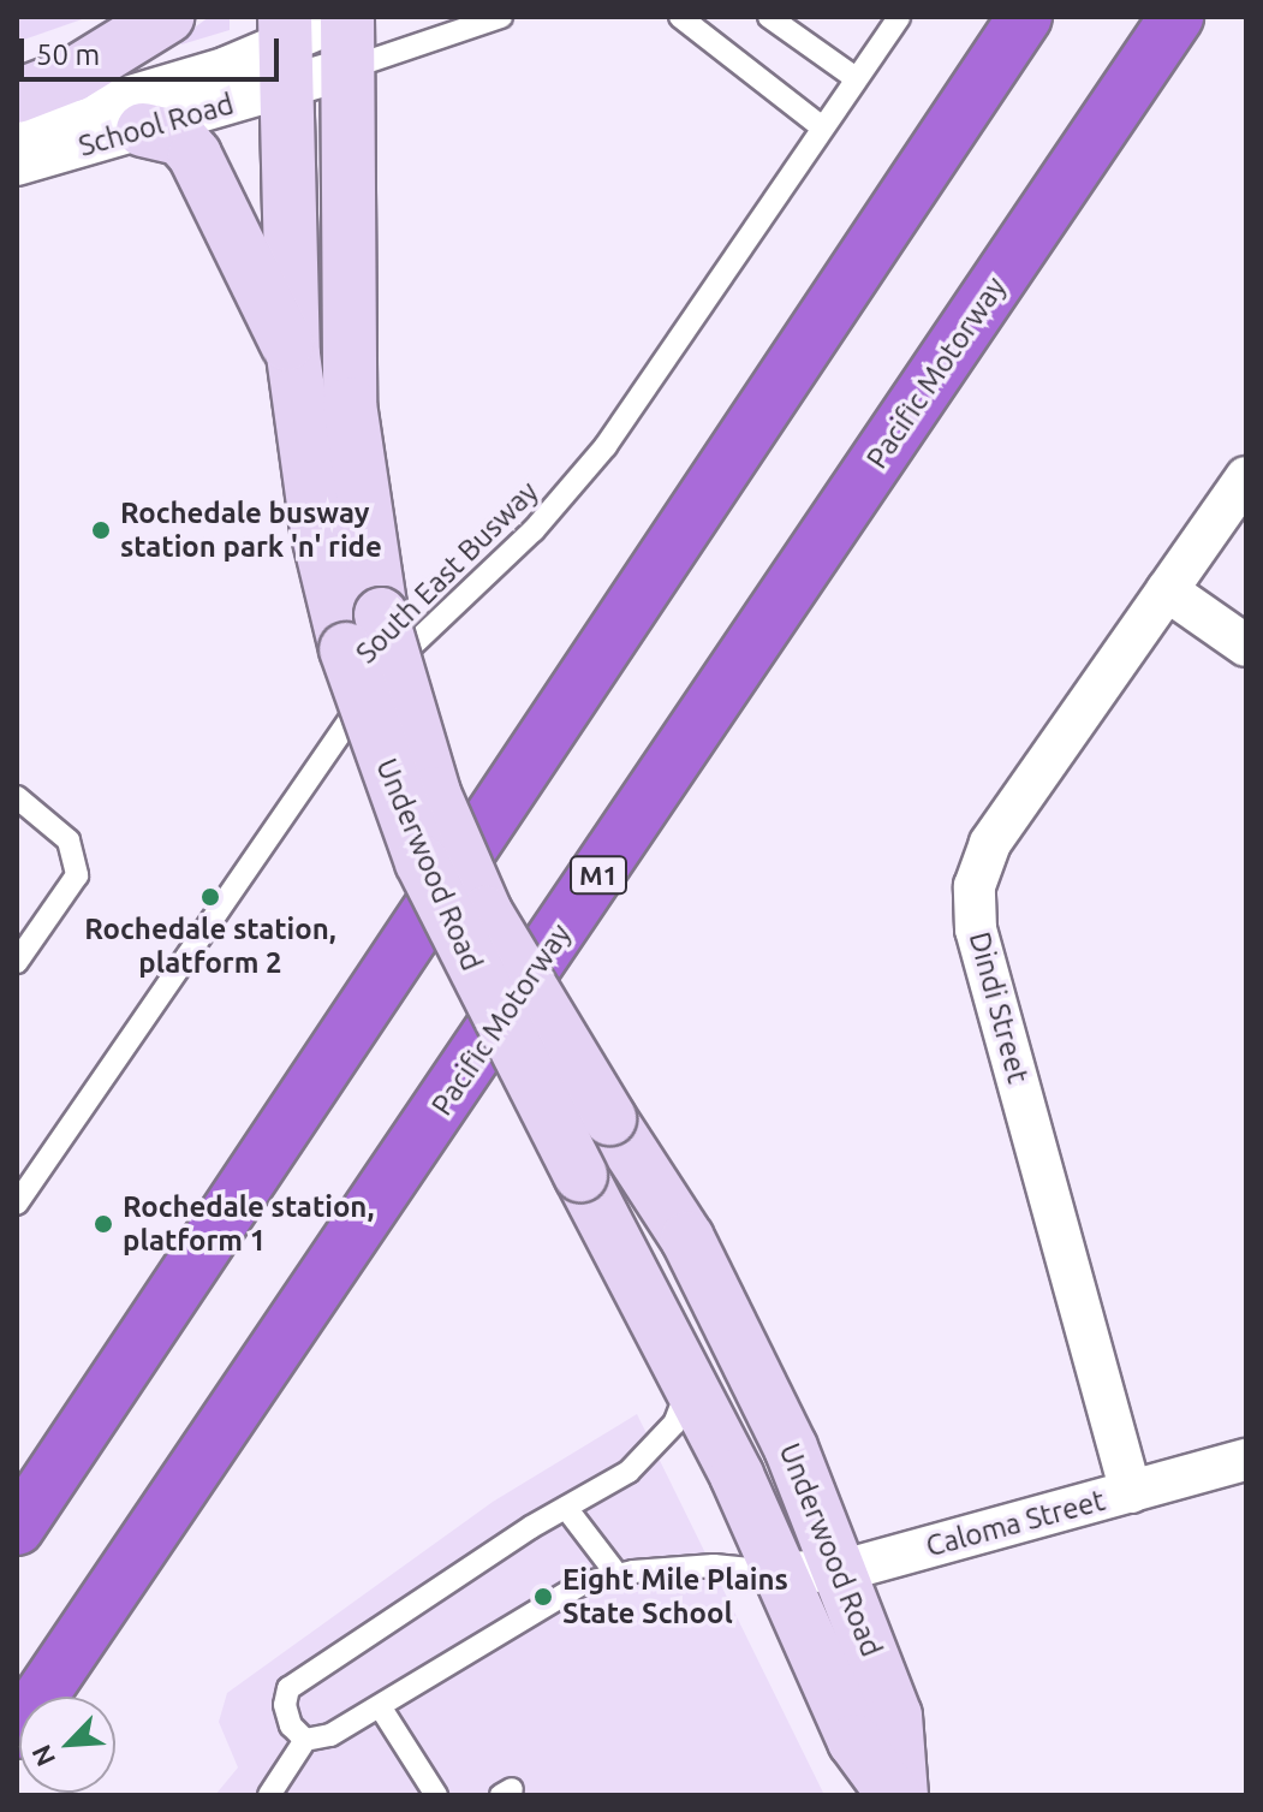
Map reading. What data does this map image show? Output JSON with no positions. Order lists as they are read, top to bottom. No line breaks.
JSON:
{"streets":{"highway":["Pacific Motorway","M1"],"main road":["Underwood Road"],"street":["School Road","Dindi Street","Caloma Street"],"lane":["South East Busway"]},"crossings":[["School Road","Underwood Road"],["Underwood Road","Caloma Street"],["Dindi Street","Caloma Street"]],"places":["Rochedale busway station park 'n' ride","Rochedale station, platform 2","Rochedale station, platform 1","Eight Mile Plains State School"],"scale_bar":"50 m","north":"bottom left"}
